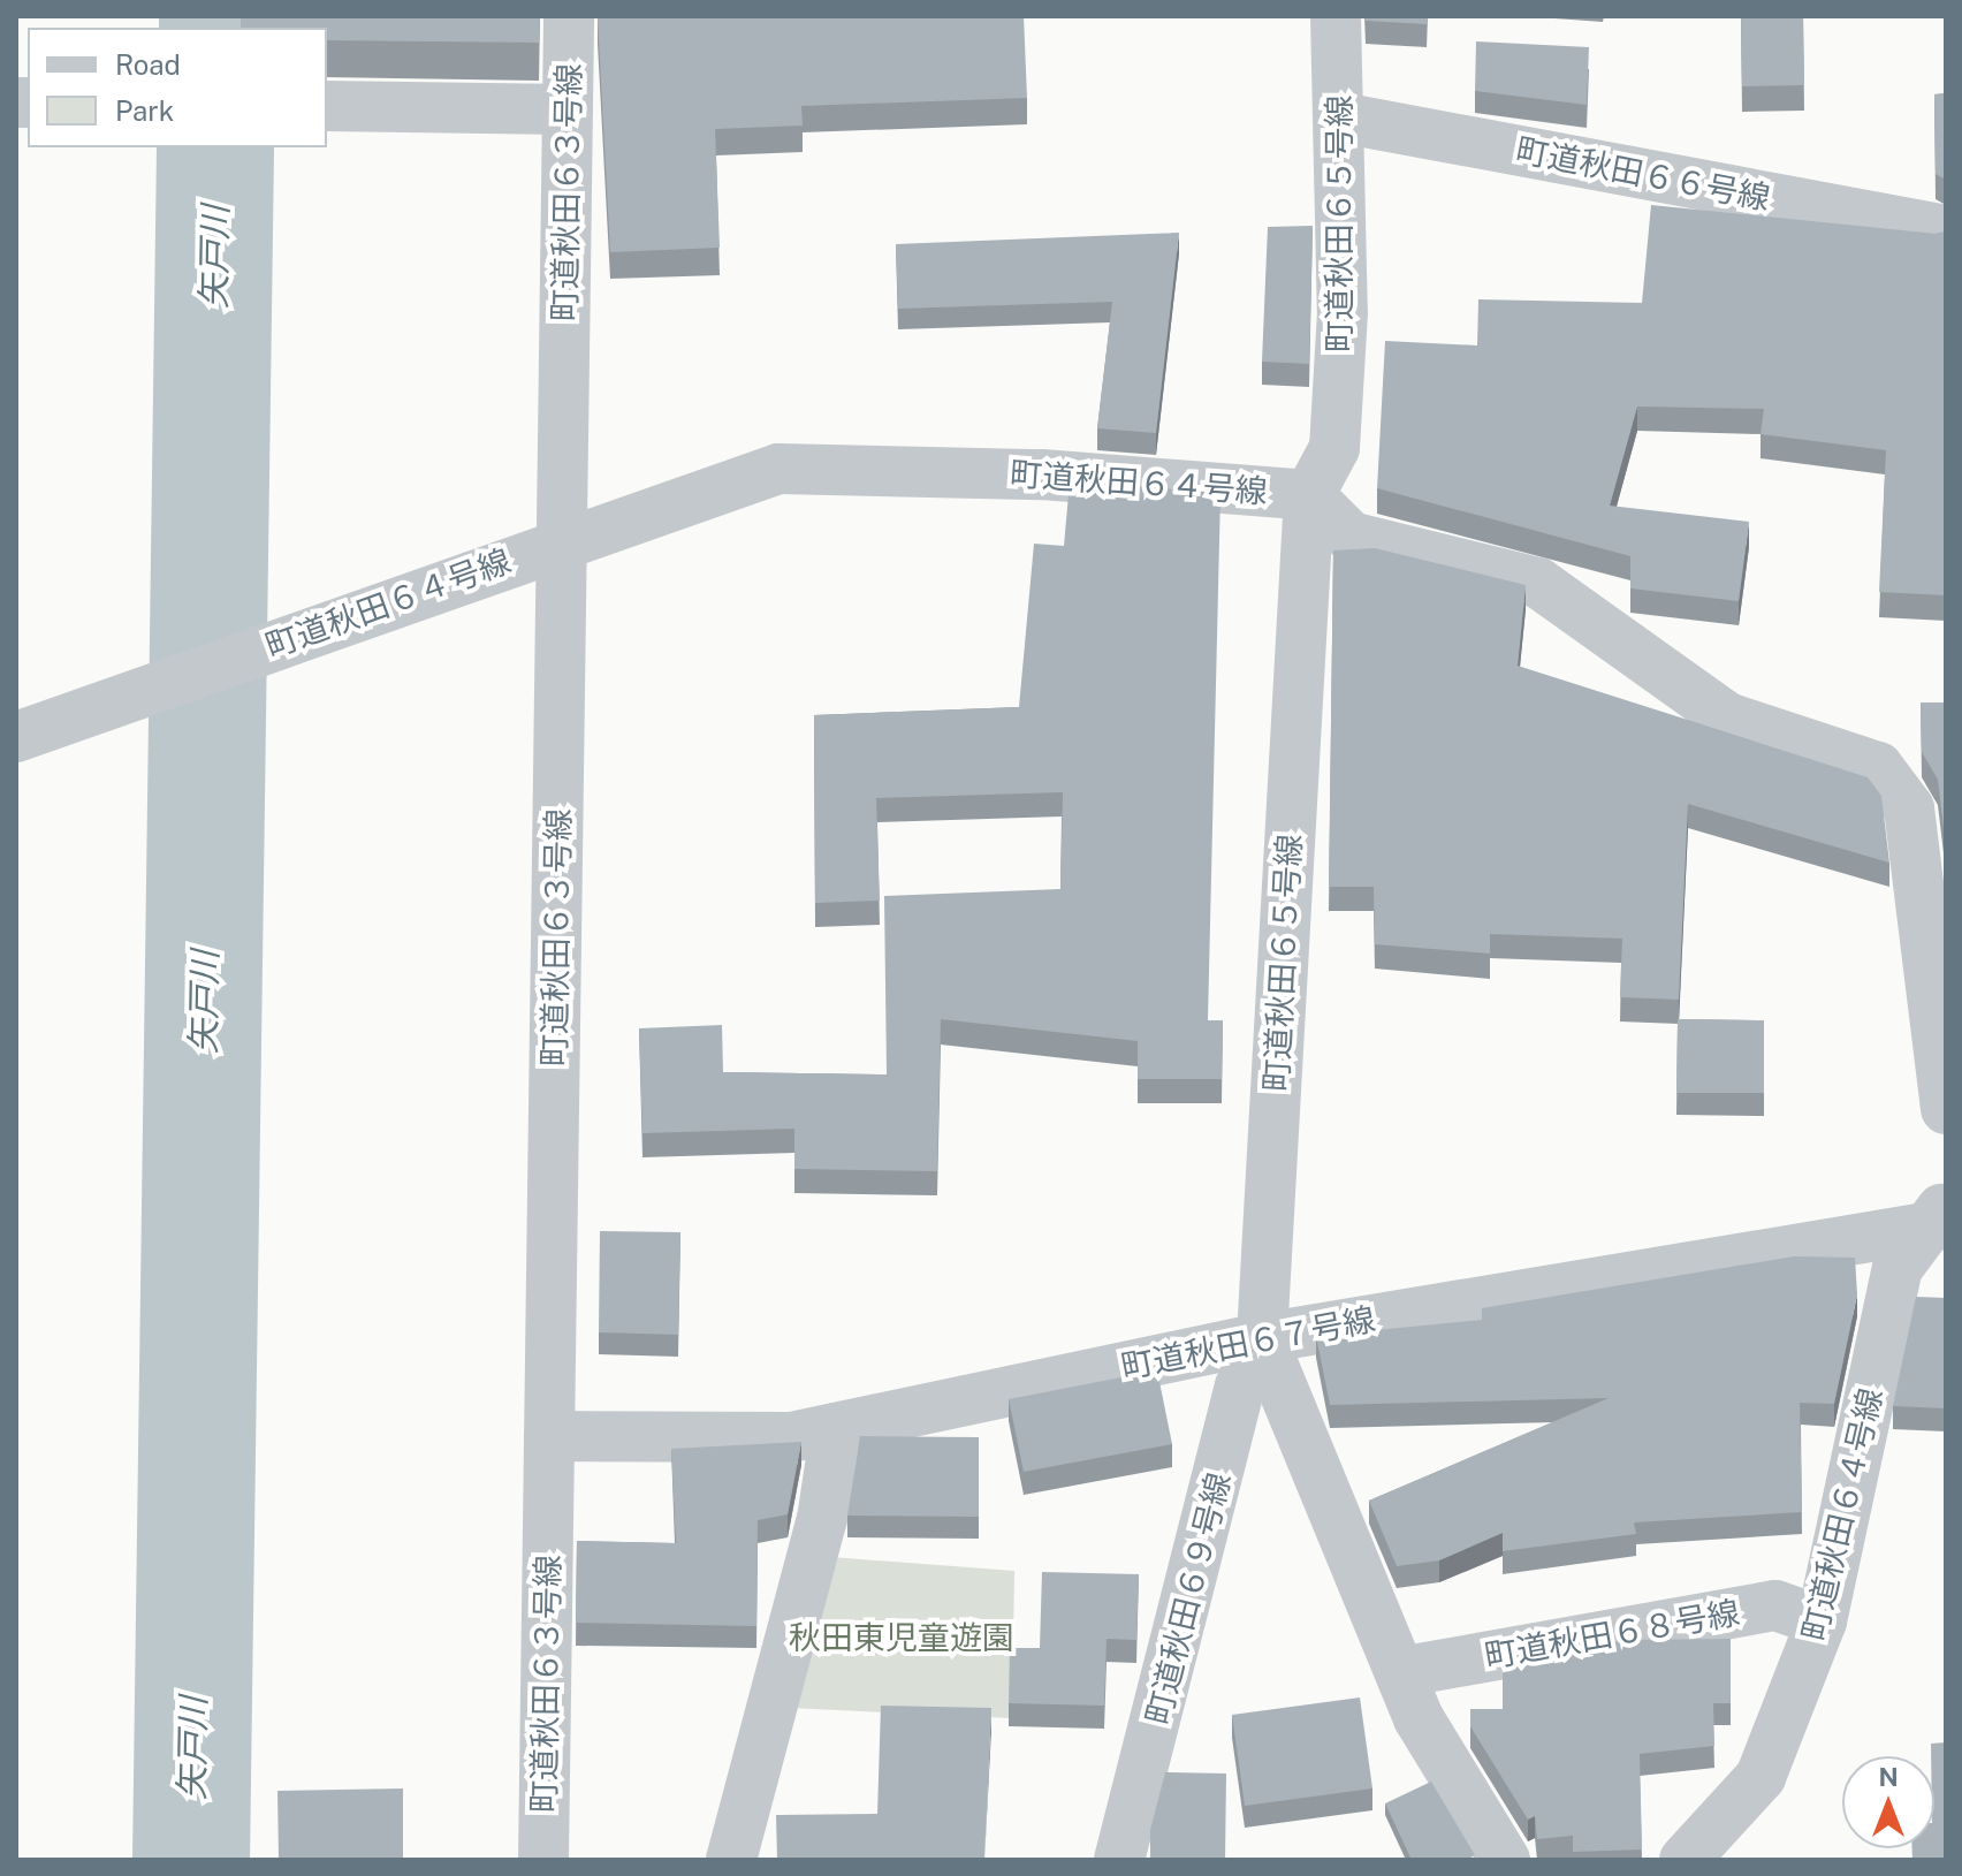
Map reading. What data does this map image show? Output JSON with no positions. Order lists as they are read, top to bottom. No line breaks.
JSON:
{"streets":{"street":["町道秋田６６号線","町道秋田６３号線","町道秋田６５号線","町道秋田６４号線","町道秋田６７号線","町道秋田６９号線","町道秋田６８号線"]},"crossings":[["町道秋田６６号線","町道秋田６５号線"],["町道秋田６３号線","町道秋田６４号線"],["町道秋田６３号線","町道秋田６７号線"],["町道秋田６５号線","町道秋田６４号線"],["町道秋田６５号線","町道秋田６７号線"],["町道秋田６５号線","町道秋田６９号線"],["町道秋田６５号線","町道秋田６８号線"],["町道秋田６４号線","町道秋田６７号線"],["町道秋田６４号線","町道秋田６８号線"],["町道秋田６７号線","町道秋田６９号線"]],"water":["矢戸川"],"parks":["秋田東児童遊園"],"legend":["Road","Park"],"north":"top"}
